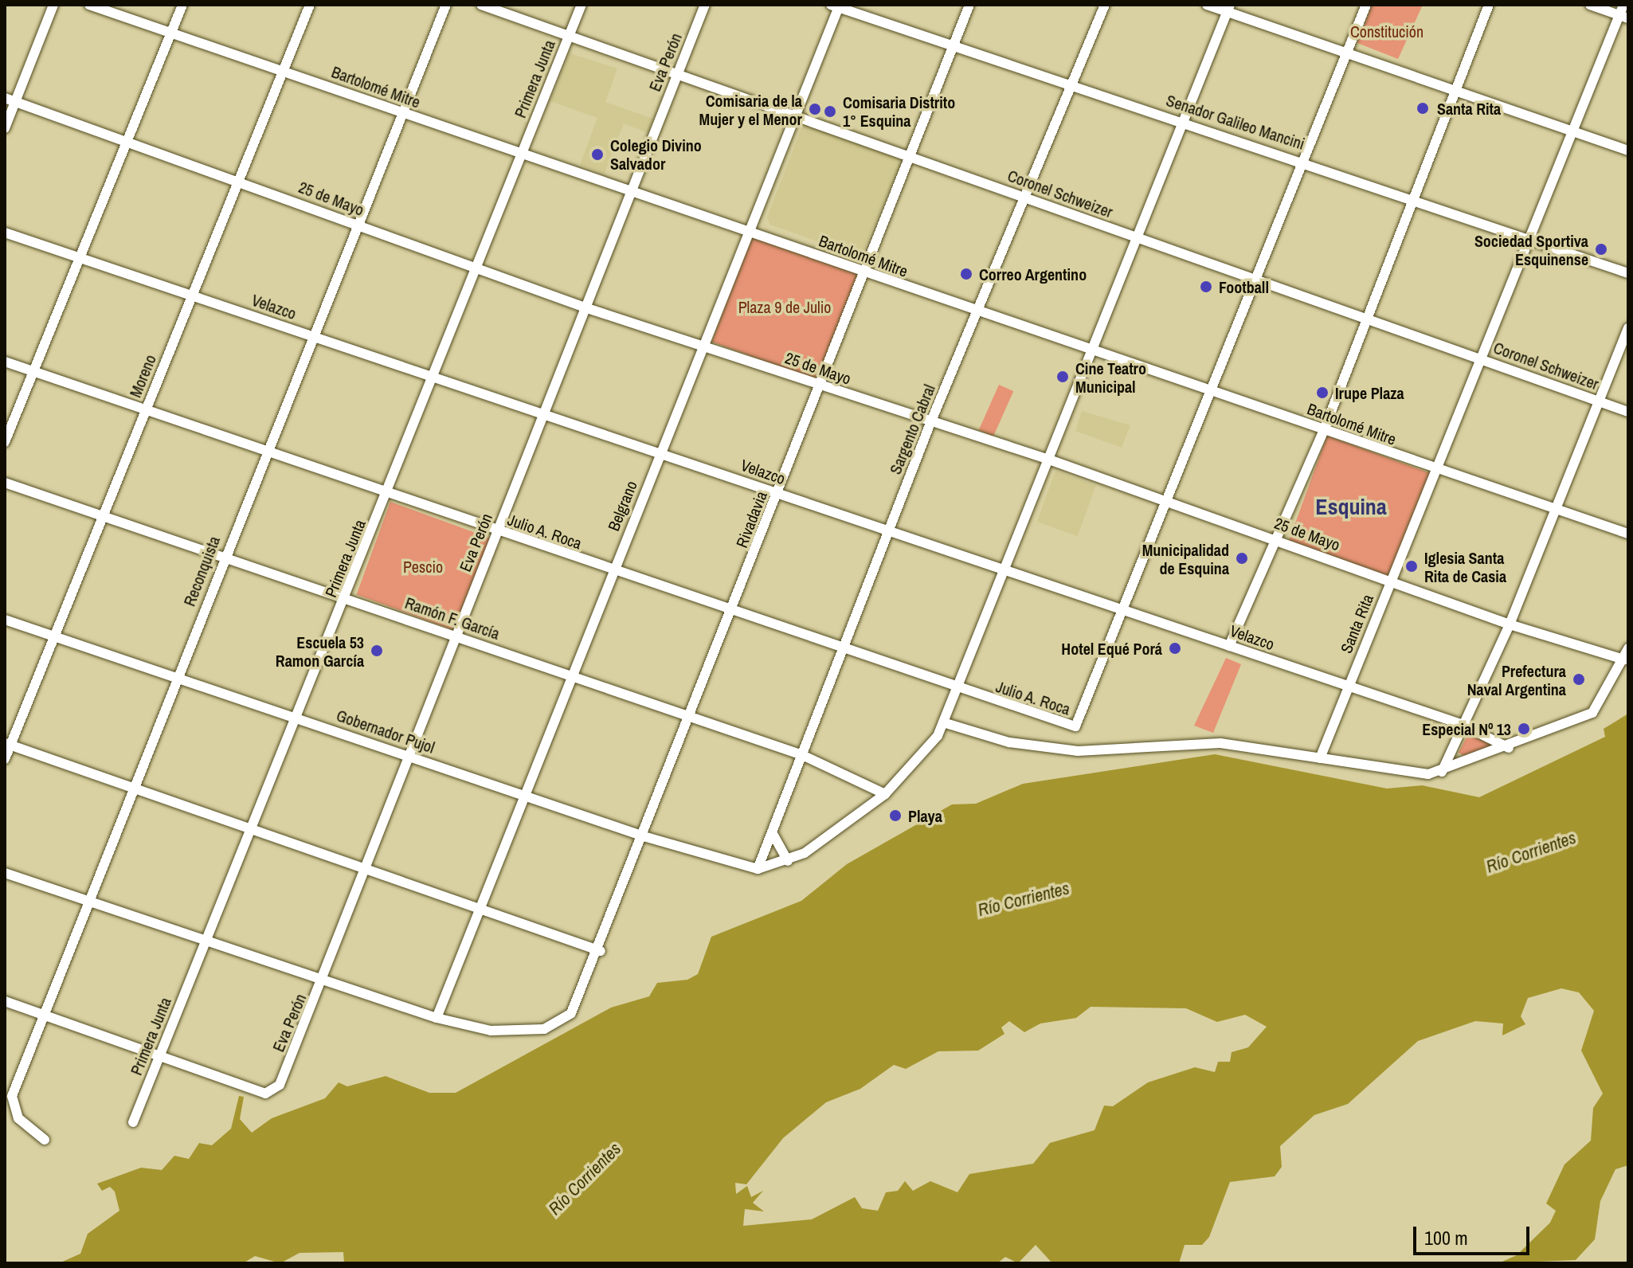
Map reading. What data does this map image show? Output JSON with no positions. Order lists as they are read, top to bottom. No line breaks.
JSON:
{"streets":{"street":["Eva Perón","Primera Junta","Bartolomé Mitre","Senador Galileo Mancini","Coronel Schweizer","25 de Mayo","Velazco","Moreno","Sargento Cabral","Belgrano","Rivadavia","Julio A. Roca","Reconquista","Ramón F. García","Santa Rita","Gobernador Pujol"]},"crossings":[["Eva Perón","Primera Junta"],["Eva Perón","Bartolomé Mitre"],["Eva Perón","Coronel Schweizer"],["Eva Perón","25 de Mayo"],["Eva Perón","Velazco"],["Eva Perón","Julio A. Roca"],["Eva Perón","Ramón F. García"],["Eva Perón","Gobernador Pujol"],["Primera Junta","Bartolomé Mitre"],["Primera Junta","Coronel Schweizer"],["Primera Junta","25 de Mayo"],["Primera Junta","Velazco"],["Primera Junta","Julio A. Roca"],["Primera Junta","Ramón F. García"],["Primera Junta","Gobernador Pujol"],["Bartolomé Mitre","Moreno"],["Bartolomé Mitre","Sargento Cabral"],["Bartolomé Mitre","Belgrano"],["Bartolomé Mitre","Rivadavia"],["Bartolomé Mitre","Reconquista"],["Bartolomé Mitre","Santa Rita"],["Senador Galileo Mancini","Sargento Cabral"],["Senador Galileo Mancini","Belgrano"],["Senador Galileo Mancini","Rivadavia"],["Senador Galileo Mancini","Santa Rita"],["Coronel Schweizer","Sargento Cabral"],["Coronel Schweizer","Belgrano"],["Coronel Schweizer","Rivadavia"],["Coronel Schweizer","Santa Rita"],["25 de Mayo","Moreno"],["25 de Mayo","Sargento Cabral"],["25 de Mayo","Belgrano"],["25 de Mayo","Rivadavia"],["25 de Mayo","Reconquista"],["25 de Mayo","Santa Rita"],["Velazco","Moreno"],["Velazco","Sargento Cabral"],["Velazco","Belgrano"],["Velazco","Rivadavia"],["Velazco","Julio A. Roca"],["Velazco","Reconquista"],["Velazco","Santa Rita"],["Moreno","Julio A. Roca"],["Moreno","Ramón F. García"],["Moreno","Gobernador Pujol"],["Sargento Cabral","Julio A. Roca"],["Sargento Cabral","Ramón F. García"],["Sargento Cabral","Gobernador Pujol"],["Belgrano","Rivadavia"],["Belgrano","Julio A. Roca"],["Belgrano","Ramón F. García"],["Belgrano","Gobernador Pujol"],["Rivadavia","Julio A. Roca"],["Rivadavia","Ramón F. García"],["Rivadavia","Gobernador Pujol"],["Julio A. Roca","Reconquista"],["Reconquista","Ramón F. García"],["Reconquista","Gobernador Pujol"]],"districts":["Esquina"],"water":["Río Corrientes"],"parks":["Constitución","Plaza 9 de Julio","Pescio"],"places":["Santa Rita","Comisaria de la Mujer y el Menor","Comisaria Distrito 1° Esquina","Colegio Divino Salvador","Sociedad Sportiva Esquinense","Correo Argentino","Football","Cine Teatro Municipal","Irupe Plaza","Municipalidad de Esquina","Iglesia Santa Rita de Casia","Hotel Equé Porá","Escuela 53 Ramon García","Prefectura Naval Argentina","Especial Nº 13","Playa"],"scale_bar":"100 m"}
